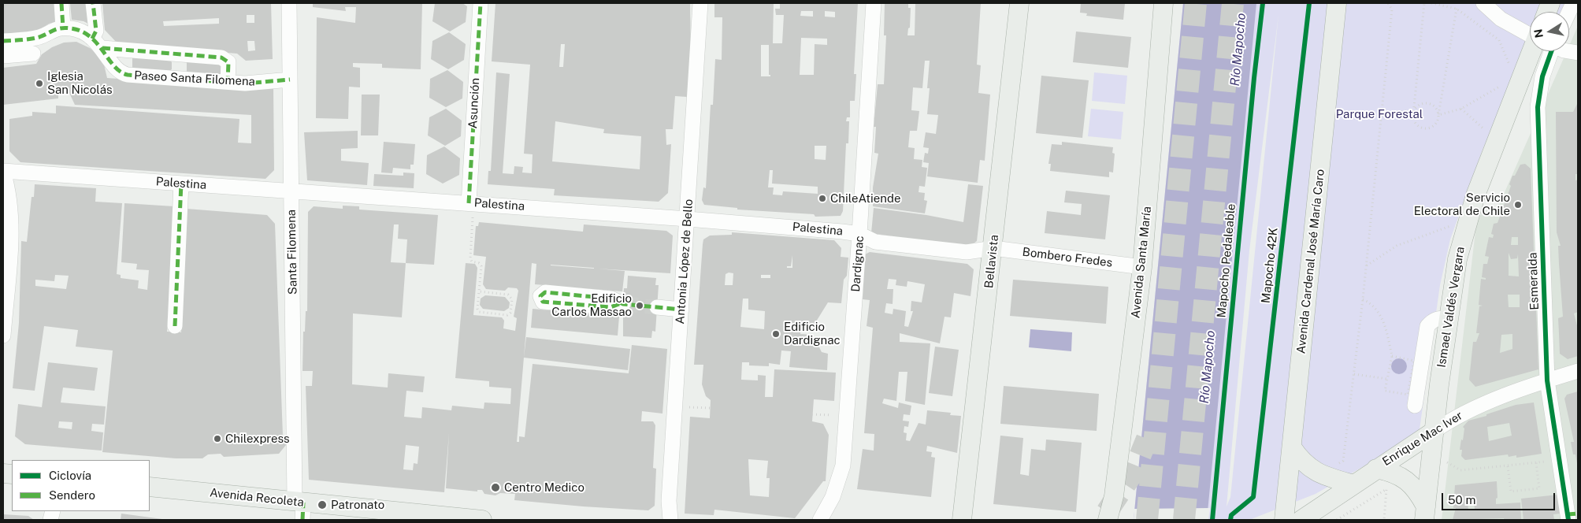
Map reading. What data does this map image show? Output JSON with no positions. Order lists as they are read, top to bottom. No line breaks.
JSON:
{"streets":{"main road":["Bellavista","Avenida Cardenal José María Caro","Avenida Santa María","Ismael Valdés Vergara","Enrique Mac Iver","Avenida Recoleta"],"street":["Paseo Santa Filomena","Asunción","Palestina","Santa Filomena","Bombero Fredes","Antonia López de Bello","Dardignac","Esmeralda"],"cycle path":["Mapocho Pedaleable","Mapocho 42K"]},"crossings":[["Paseo Santa Filomena","Santa Filomena"],["Asunción","Palestina"],["Palestina","Santa Filomena"],["Palestina","Bombero Fredes"],["Palestina","Antonia López de Bello"],["Palestina","Bellavista"],["Palestina","Dardignac"],["Santa Filomena","Avenida Recoleta"],["Bombero Fredes","Bellavista"],["Bombero Fredes","Avenida Santa María"],["Esmeralda","Enrique Mac Iver"],["Ismael Valdés Vergara","Enrique Mac Iver"]],"water":["Río Mapocho"],"parks":["Parque Forestal"],"places":["Iglesia San Nicolás","ChileAtiende","Servicio Electoral de Chile","Edificio Carlos Massao","Edificio Dardignac","Chilexpress","Centro Medico","Patronato"],"legend":["Ciclovía","Sendero"],"scale_bar":"50 m","north":"left"}
